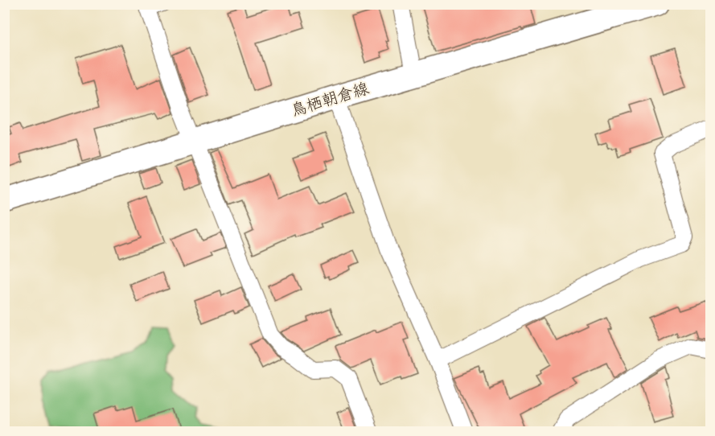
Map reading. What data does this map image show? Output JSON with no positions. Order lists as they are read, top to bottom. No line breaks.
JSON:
{"streets":{"main road":["鳥栖朝倉線"]}}
